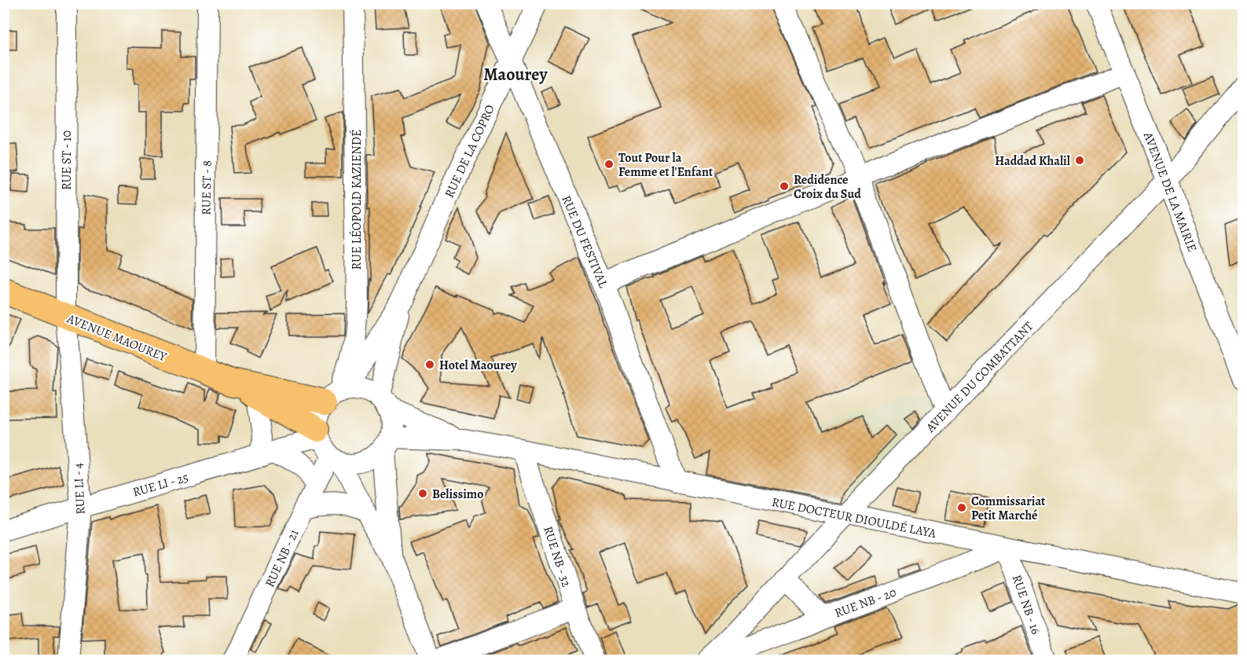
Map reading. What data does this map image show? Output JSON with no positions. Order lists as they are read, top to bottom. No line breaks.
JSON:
{"streets":{"main road":["AVENUE MAOUREY"],"street":["RUE DE LA COPRO","RUE ST - 10","RUE ST - 8","AVENUE DE LA MAIRIE","RUE LÉOPOLD KAZIENDÉ","RUE DU FESTIVAL","AVENUE DU COMBATTANT","RUE LI - 25","RUE LI - 4","RUE DOCTEUR DIOULDÉ LAYA","RUE NB - 32","RUE NB - 21","RUE NB - 20","RUE NB - 16"]},"crossings":[["RUE DE LA COPRO","RUE LÉOPOLD KAZIENDÉ"],["RUE DE LA COPRO","RUE DU FESTIVAL"],["RUE DE LA COPRO","AVENUE MAOUREY"],["RUE DE LA COPRO","RUE LI - 25"],["RUE DE LA COPRO","RUE DOCTEUR DIOULDÉ LAYA"],["RUE DE LA COPRO","RUE NB - 21"],["RUE ST - 10","AVENUE MAOUREY"],["RUE ST - 10","RUE LI - 4"],["RUE ST - 8","AVENUE MAOUREY"],["AVENUE DE LA MAIRIE","AVENUE DU COMBATTANT"],["RUE LÉOPOLD KAZIENDÉ","AVENUE MAOUREY"],["RUE LÉOPOLD KAZIENDÉ","RUE LI - 25"],["RUE LÉOPOLD KAZIENDÉ","RUE DOCTEUR DIOULDÉ LAYA"],["RUE LÉOPOLD KAZIENDÉ","RUE NB - 21"],["RUE DU FESTIVAL","RUE DOCTEUR DIOULDÉ LAYA"],["AVENUE MAOUREY","RUE LI - 25"],["AVENUE MAOUREY","RUE LI - 4"],["AVENUE MAOUREY","RUE DOCTEUR DIOULDÉ LAYA"],["AVENUE MAOUREY","RUE NB - 21"],["AVENUE DU COMBATTANT","RUE DOCTEUR DIOULDÉ LAYA"],["AVENUE DU COMBATTANT","RUE NB - 20"],["RUE LI - 25","RUE LI - 4"],["RUE LI - 25","RUE DOCTEUR DIOULDÉ LAYA"],["RUE LI - 25","RUE NB - 21"],["RUE DOCTEUR DIOULDÉ LAYA","RUE NB - 32"],["RUE DOCTEUR DIOULDÉ LAYA","RUE NB - 21"],["RUE DOCTEUR DIOULDÉ LAYA","RUE NB - 20"],["RUE DOCTEUR DIOULDÉ LAYA","RUE NB - 16"],["RUE NB - 20","RUE NB - 16"]],"districts":["Maourey"],"places":["Haddad Khalil","Tout Pour la Femme et l'Enfant","Redidence Croix du Sud","Hotel Maourey","Belissimo","Commissariat Petit Marché"]}
